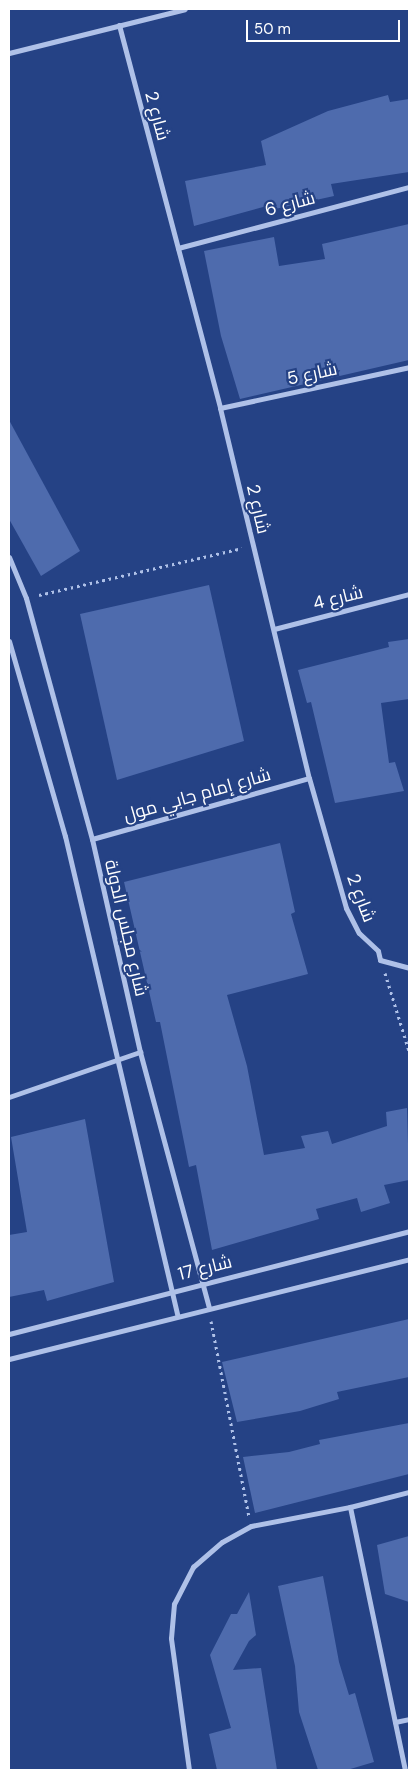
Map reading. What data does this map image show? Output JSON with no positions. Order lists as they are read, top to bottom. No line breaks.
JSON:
{"streets":{"street":["شارع 2","شارع 6","شارع 5","شارع 4","شارع إمام جابي مول","شارع مجلس الدولة","شارع 17"]},"crossings":[["شارع 2","شارع 6"],["شارع 2","شارع 5"],["شارع 2","شارع 4"],["شارع 2","شارع إمام جابي مول"],["شارع إمام جابي مول","شارع مجلس الدولة"],["شارع مجلس الدولة","شارع 17"]],"scale_bar":"50 m"}
